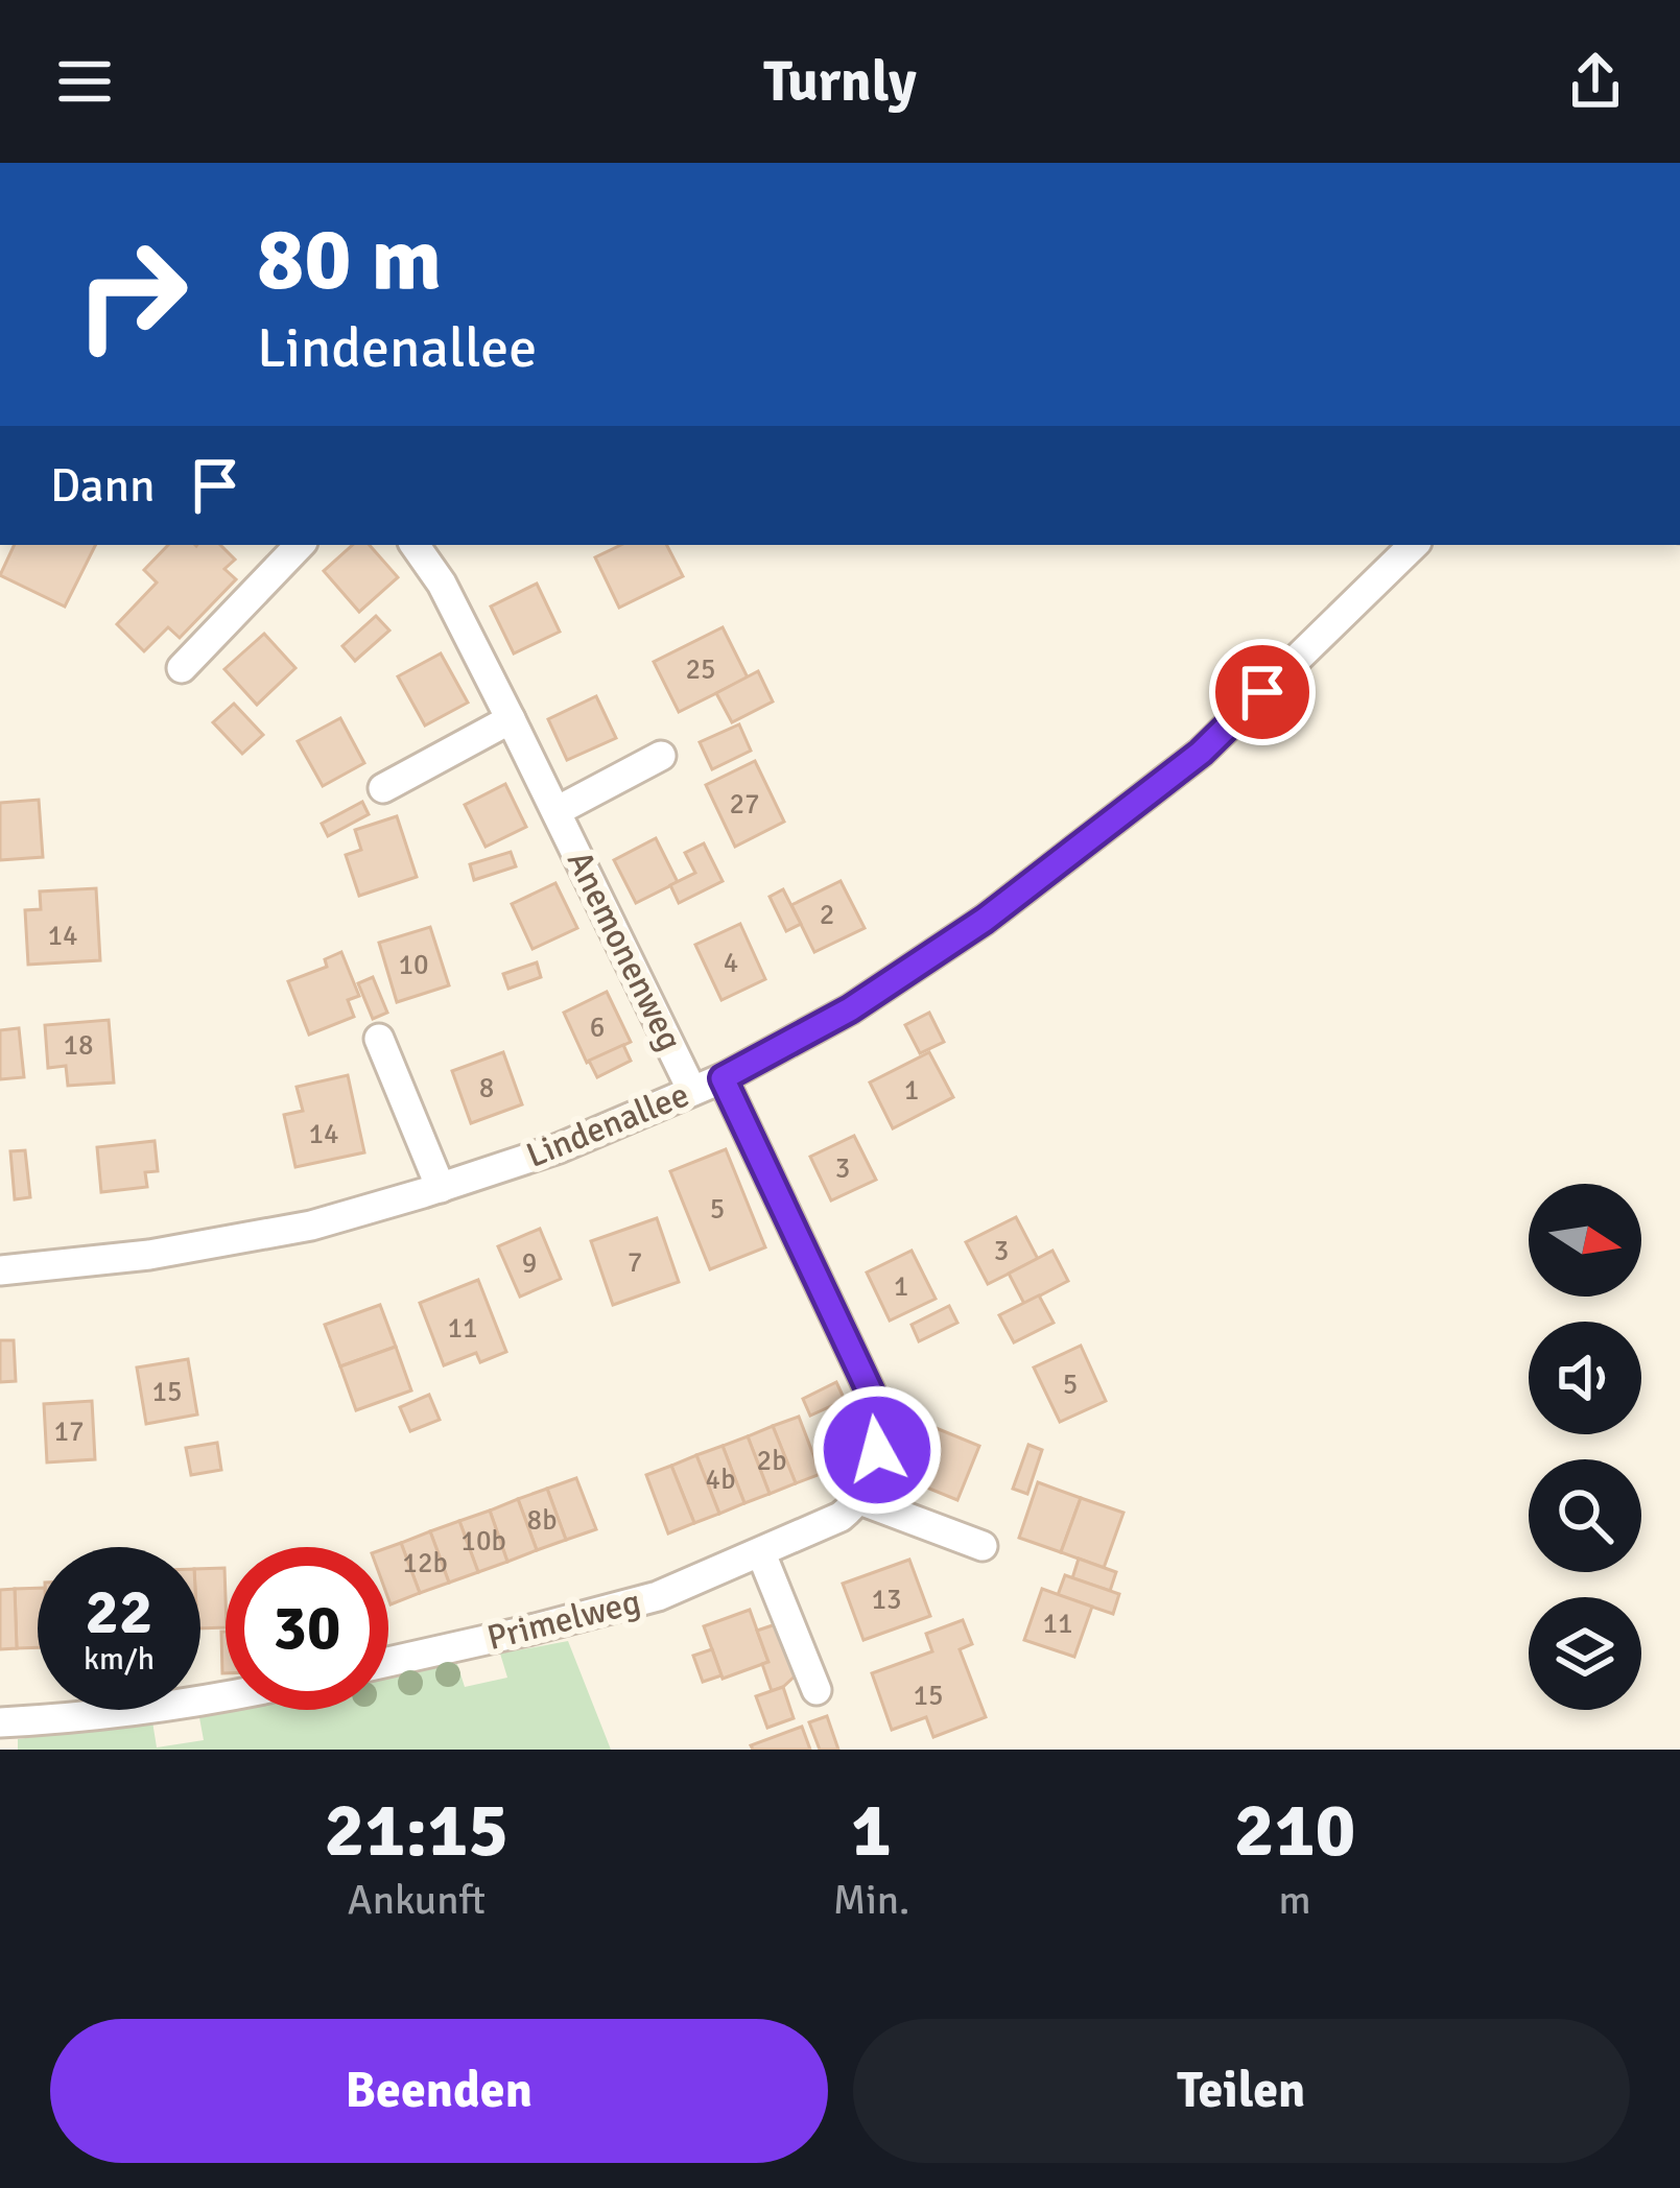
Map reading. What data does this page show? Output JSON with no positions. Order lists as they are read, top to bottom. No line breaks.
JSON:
{"streets":{"street":["Anemonenweg","Lindenallee","Primelweg"]},"crossings":[["Anemonenweg","Lindenallee"]],"house_numbers":["25","27","2","14","4","10","6","18","8","1","14","3","5","3","7","9","1","11","5","15","17","2b","4b","8b","10b","12b","13","11","15"],"north":"right","page":{"header":"Turnly","turn":["80 m","Lindenallee"],"then":"Dann","speed":"22 km/h","limit":"30","eta":["21:15","Ankunft","1","Min.","210","m"],"buttons":["Beenden","Teilen"]}}
